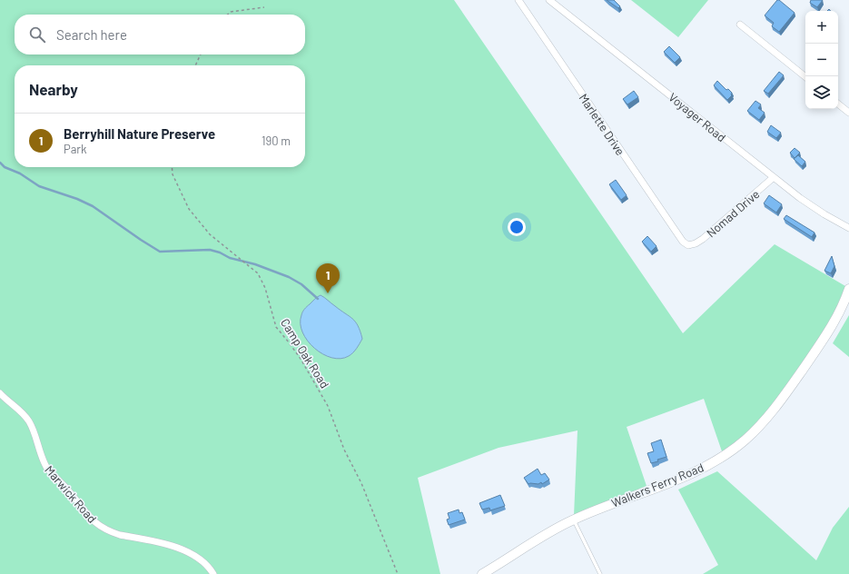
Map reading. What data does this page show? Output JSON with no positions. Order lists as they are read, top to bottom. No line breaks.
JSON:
{"streets":{"street":["Voyager Road","Marlette Drive","Nomad Drive","Walkers Ferry Road","Marwick Road"],"path":["Camp Oak Road"]},"crossings":[["Voyager Road","Nomad Drive"],["Marlette Drive","Nomad Drive"]],"page":{"map_buttons":["+","−"],"search":"Search here","heading":"Nearby","list":[{"mark":"1","name":"Berryhill Nature Preserve","note":"Park","value":"190 m"}],"pins":"1"}}
